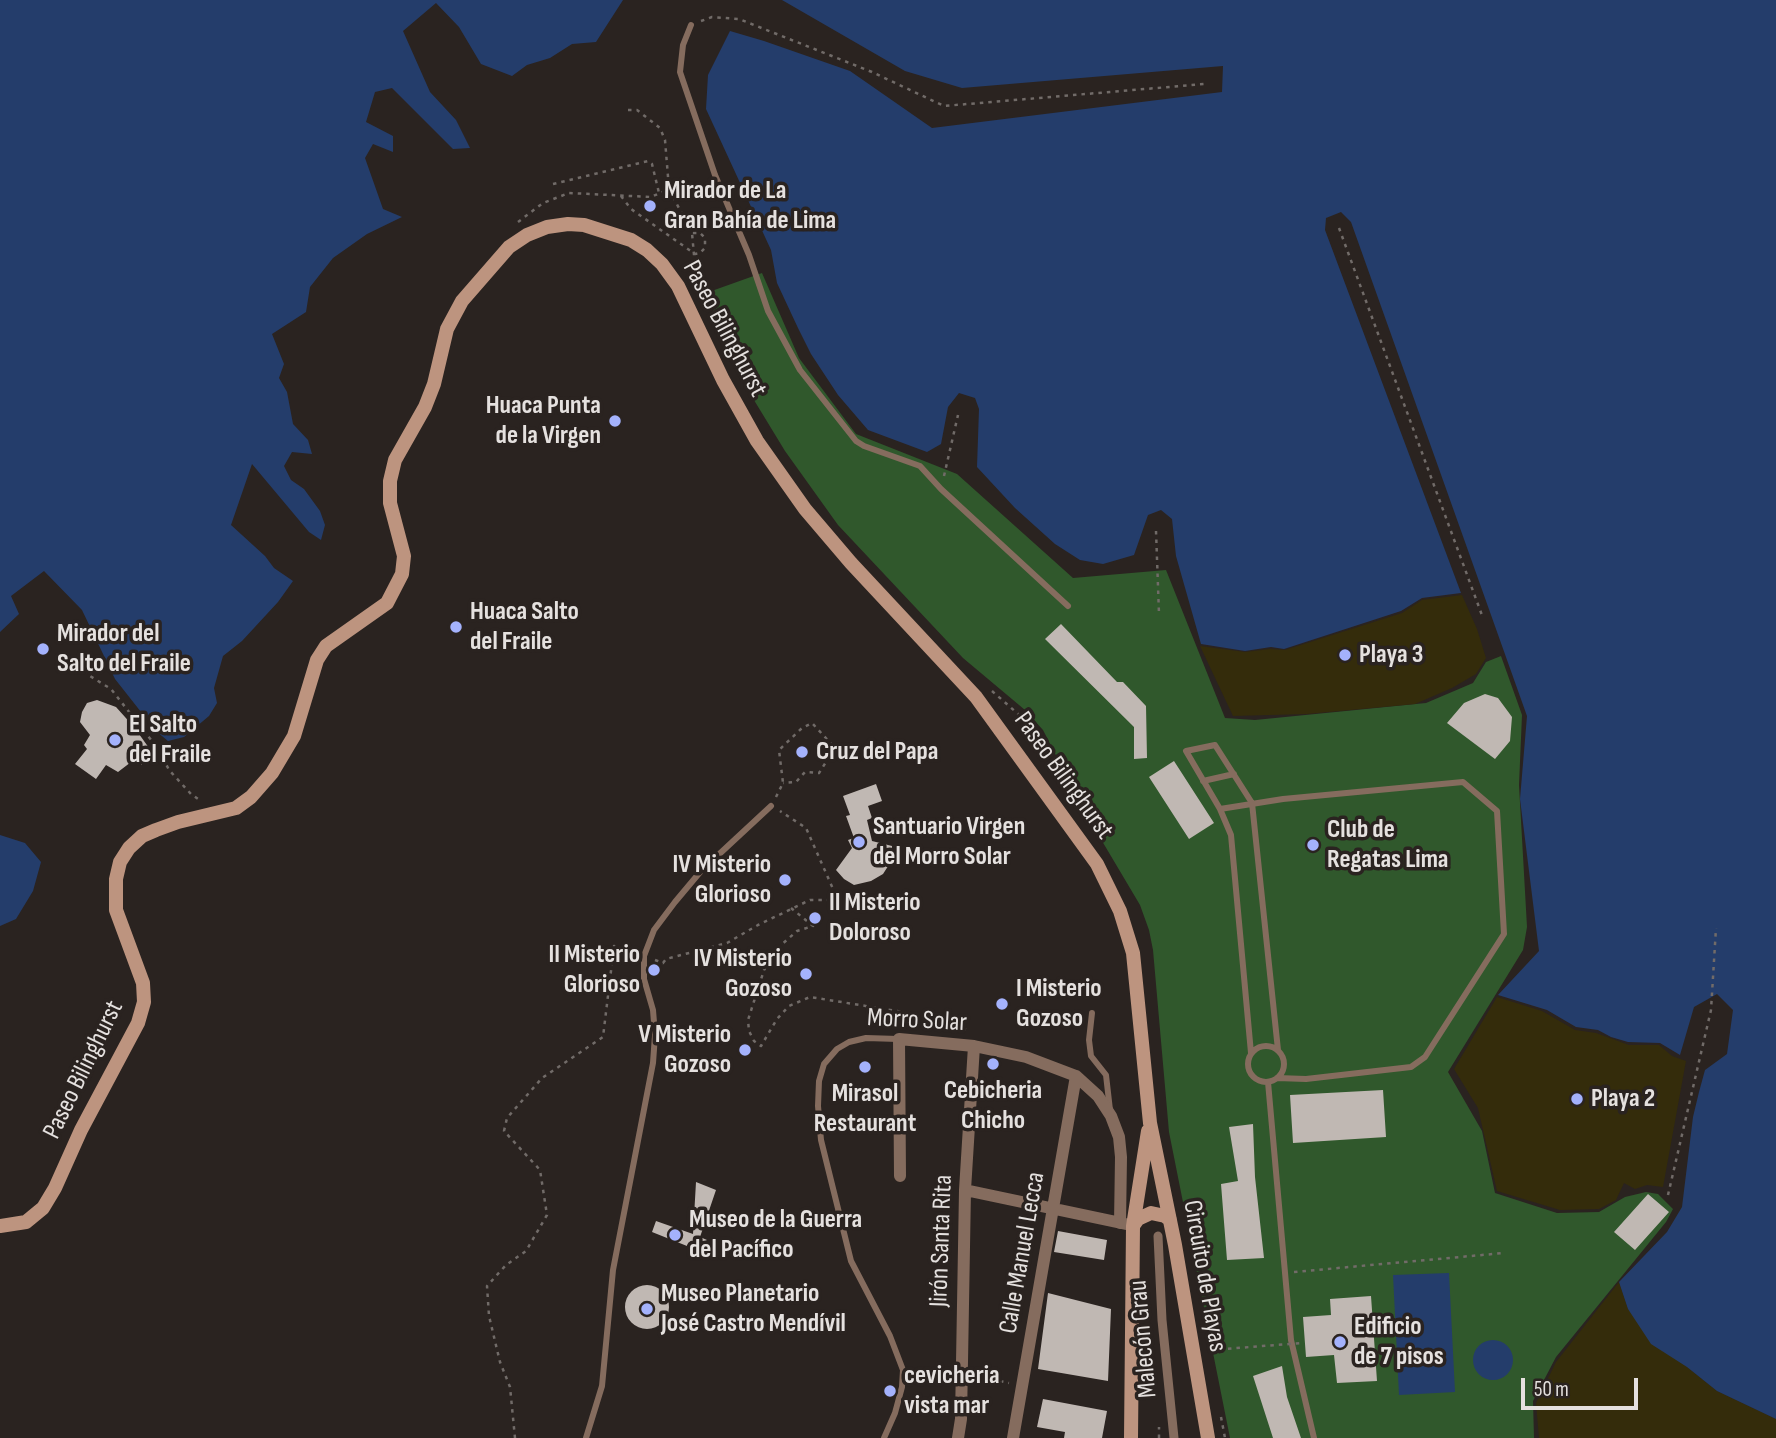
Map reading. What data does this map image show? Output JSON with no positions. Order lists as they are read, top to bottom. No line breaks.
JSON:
{"streets":{"main road":["Paseo Bilinghurst","Circuito de Playas"],"street":["Morro Solar","Jirón Santa Rita","Calle Manuel Lecca","Malecón Grau"]},"crossings":[["Paseo Bilinghurst","Circuito de Playas"],["Morro Solar","Jirón Santa Rita"],["Morro Solar","Calle Manuel Lecca"]],"places":["Mirador de La Gran Bahía de Lima","Huaca Punta de la Virgen","Huaca Salto del Fraile","Mirador del Salto del Fraile","Playa 3","El Salto del Fraile","Cruz del Papa","Santuario Virgen del Morro Solar","Club de Regatas Lima","IV Misterio Glorioso","II Misterio Doloroso","II Misterio Glorioso","IV Misterio Gozoso","I Misterio Gozoso","V Misterio Gozoso","Cebicheria Chicho","Mirasol Restaurant","Playa 2","Museo de la Guerra del Pacífico","Museo Planetario José Castro Mendívil","Edificio de 7 pisos","cevicheria vista mar"],"scale_bar":"50 m"}
